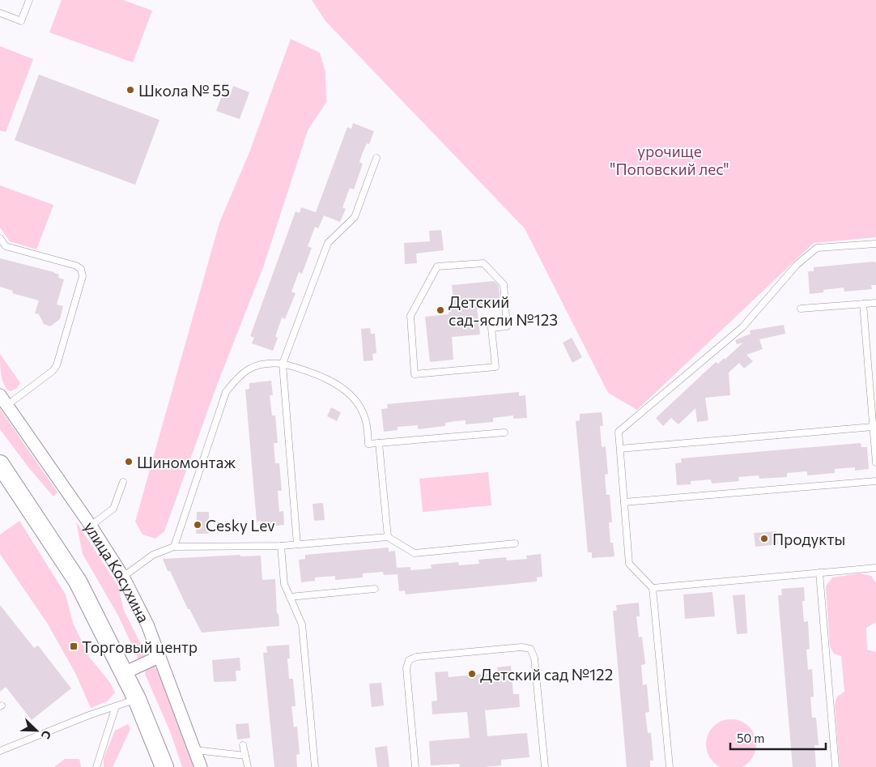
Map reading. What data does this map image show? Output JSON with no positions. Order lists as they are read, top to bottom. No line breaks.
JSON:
{"streets":{"street":["улица Косухина"]},"parks":["урочище \"Поповский лес\""],"places":{"other":["Школа № 55","Детский сад-ясли №123","Шиномонтаж","Cesky Lev","Продукты","Детский сад №122"],"transit":["Торговый центр"]},"scale_bar":"50 m","north":"bottom right"}
